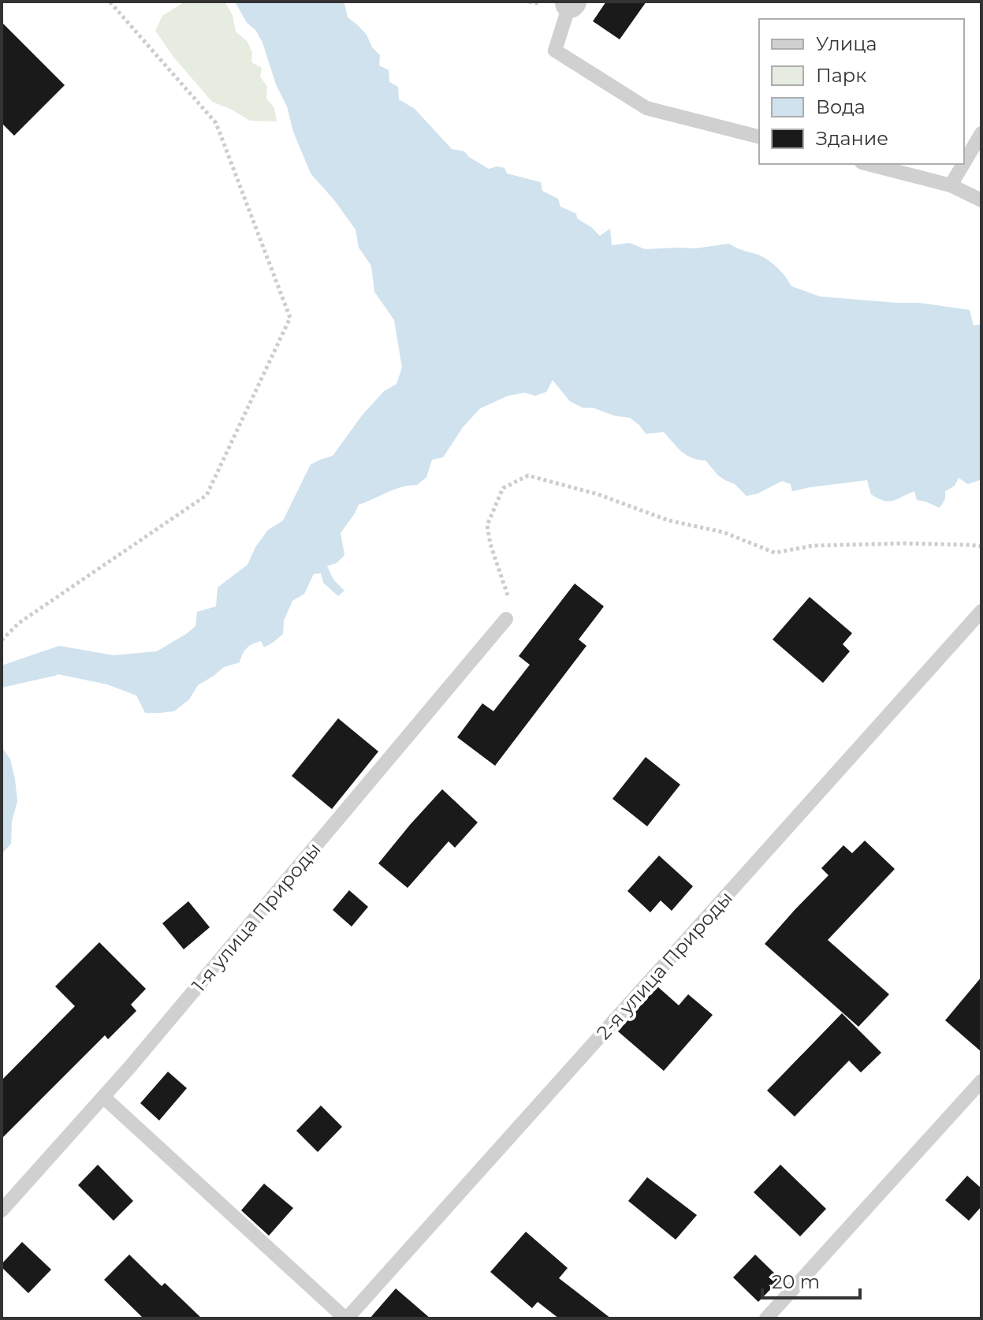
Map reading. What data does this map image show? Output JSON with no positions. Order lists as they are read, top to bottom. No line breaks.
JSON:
{"streets":{"lane":["1-я улица Природы","2-я улица Природы"]},"legend":["Улица","Парк","Вода","Здание"],"scale_bar":"20 m"}
